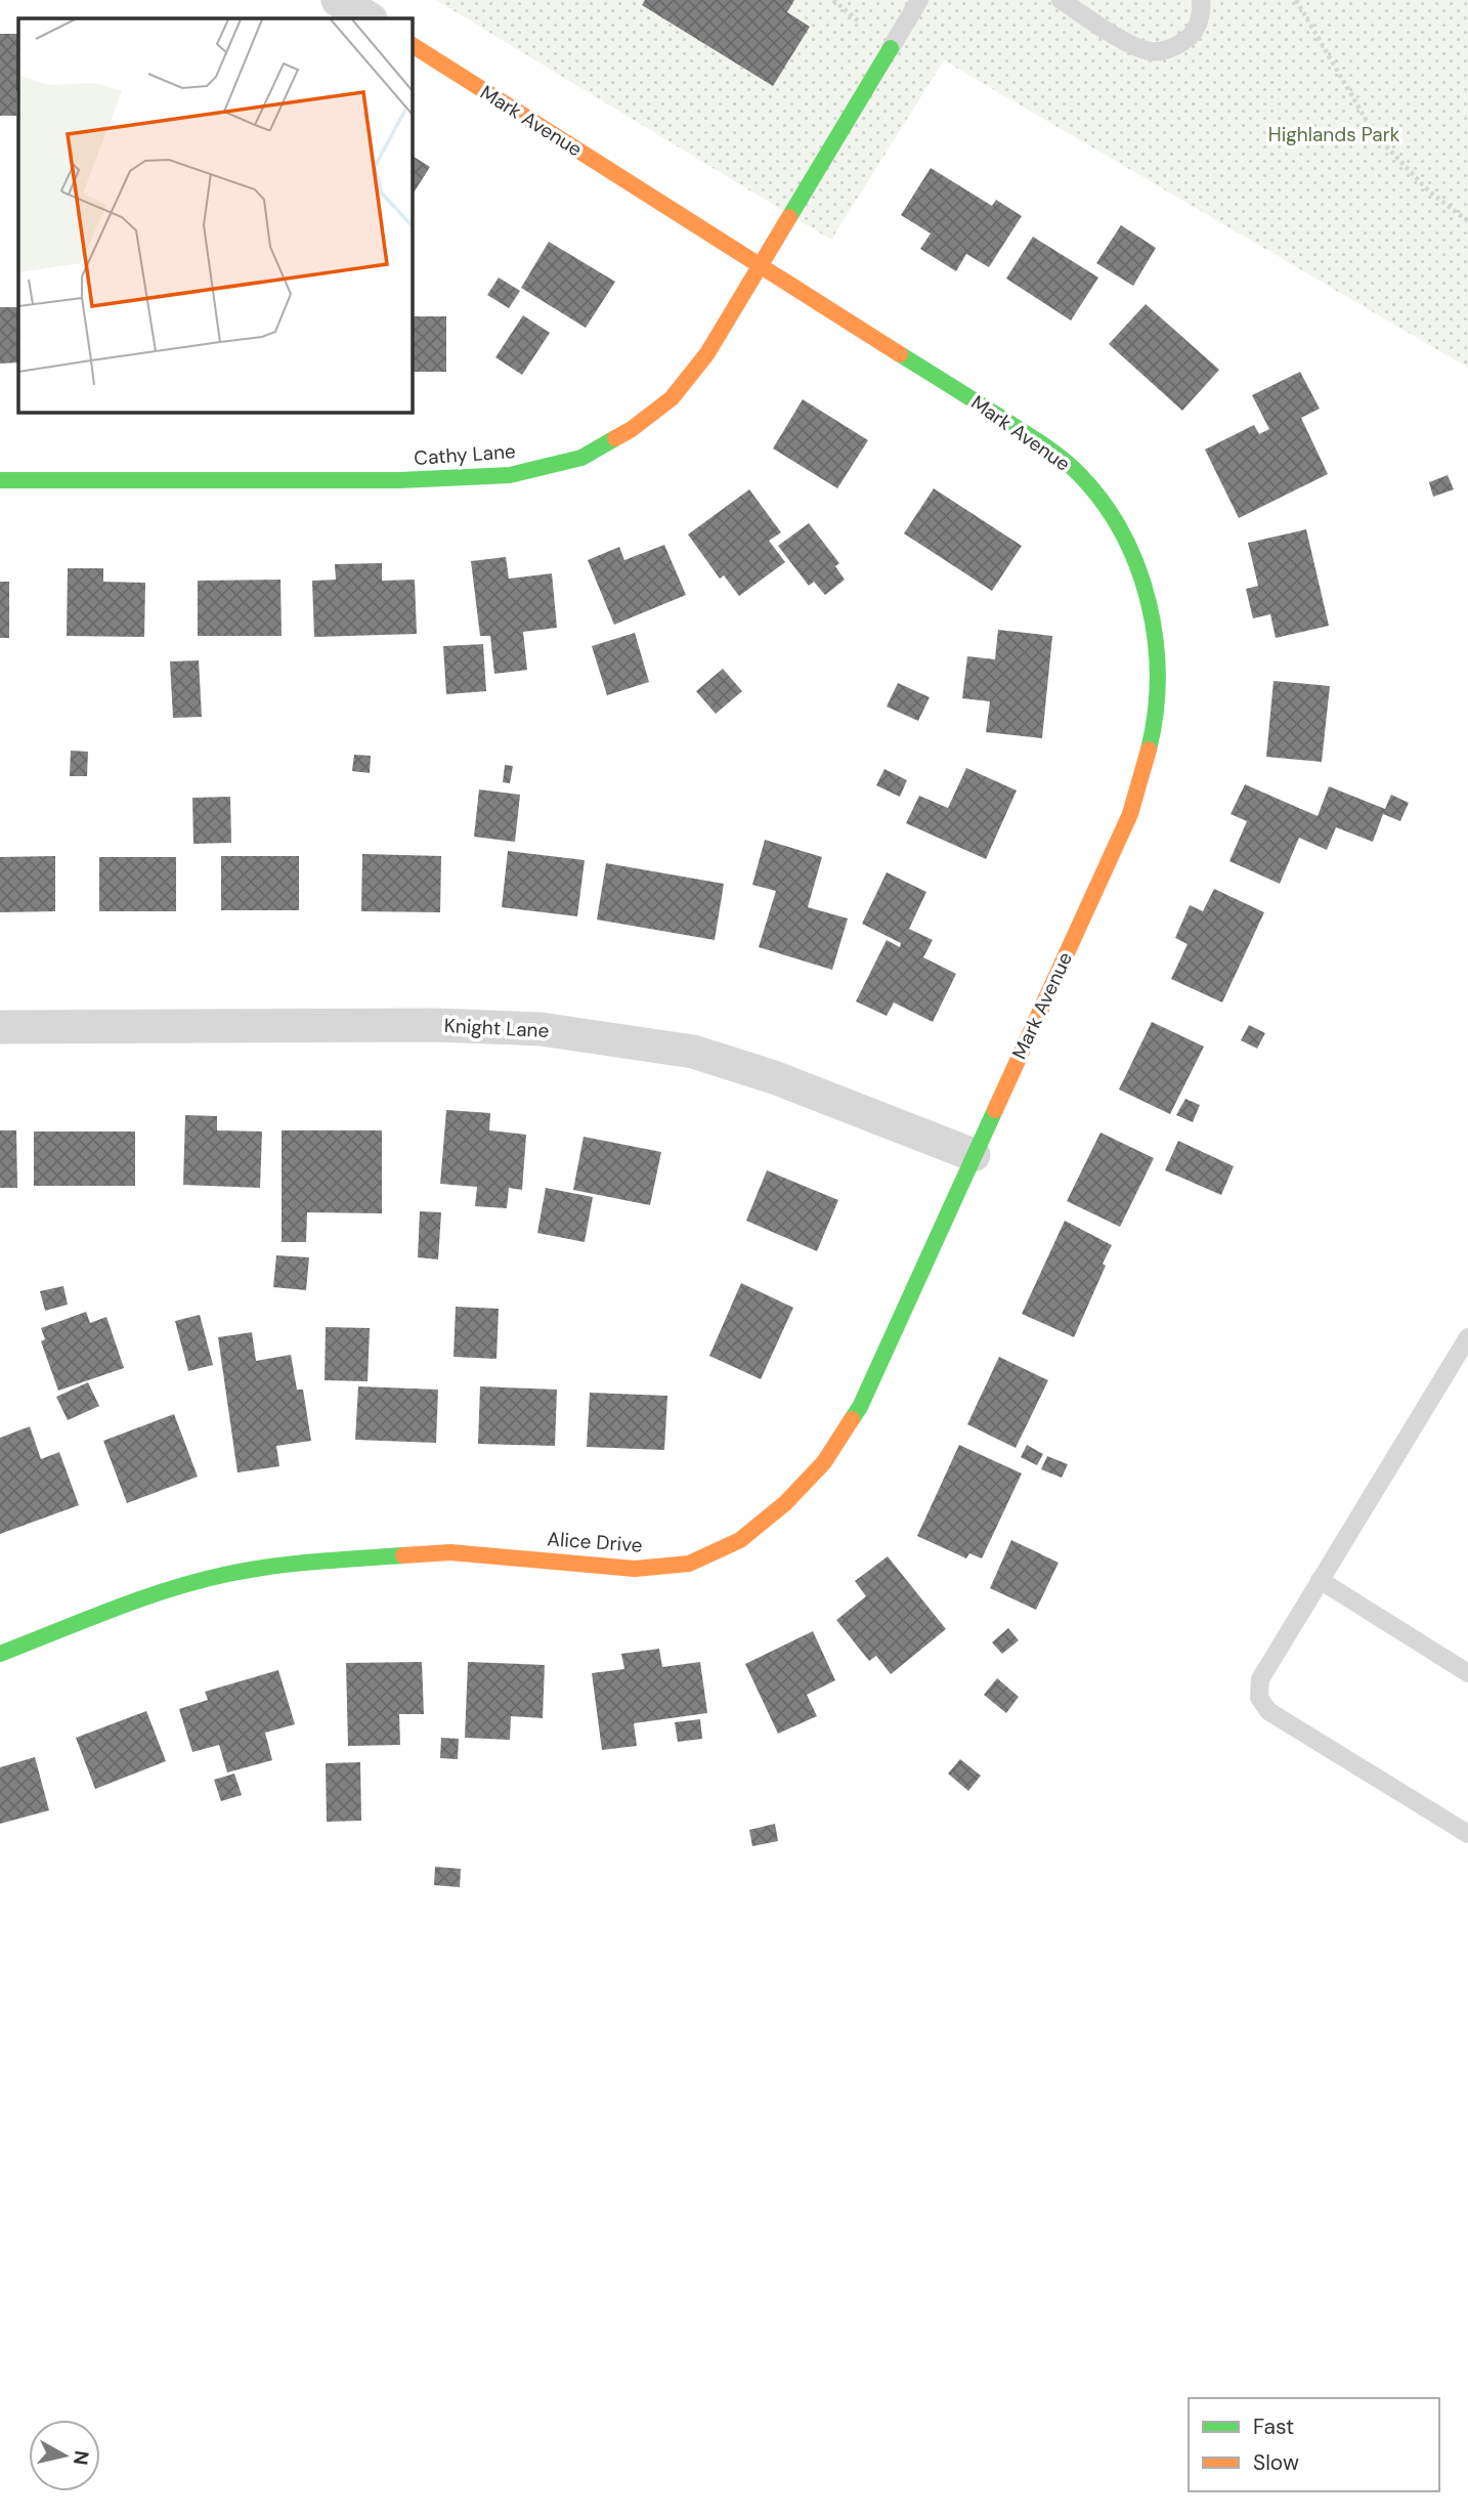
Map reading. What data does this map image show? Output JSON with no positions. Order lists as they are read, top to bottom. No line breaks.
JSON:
{"streets":{"street":["Mark Avenue","Cathy Lane","Knight Lane","Alice Drive"]},"crossings":[["Mark Avenue","Cathy Lane"],["Mark Avenue","Knight Lane"],["Mark Avenue","Alice Drive"],["Knight Lane","Alice Drive"]],"parks":["Highlands Park"],"legend":["Fast","Slow"],"north":"right"}
